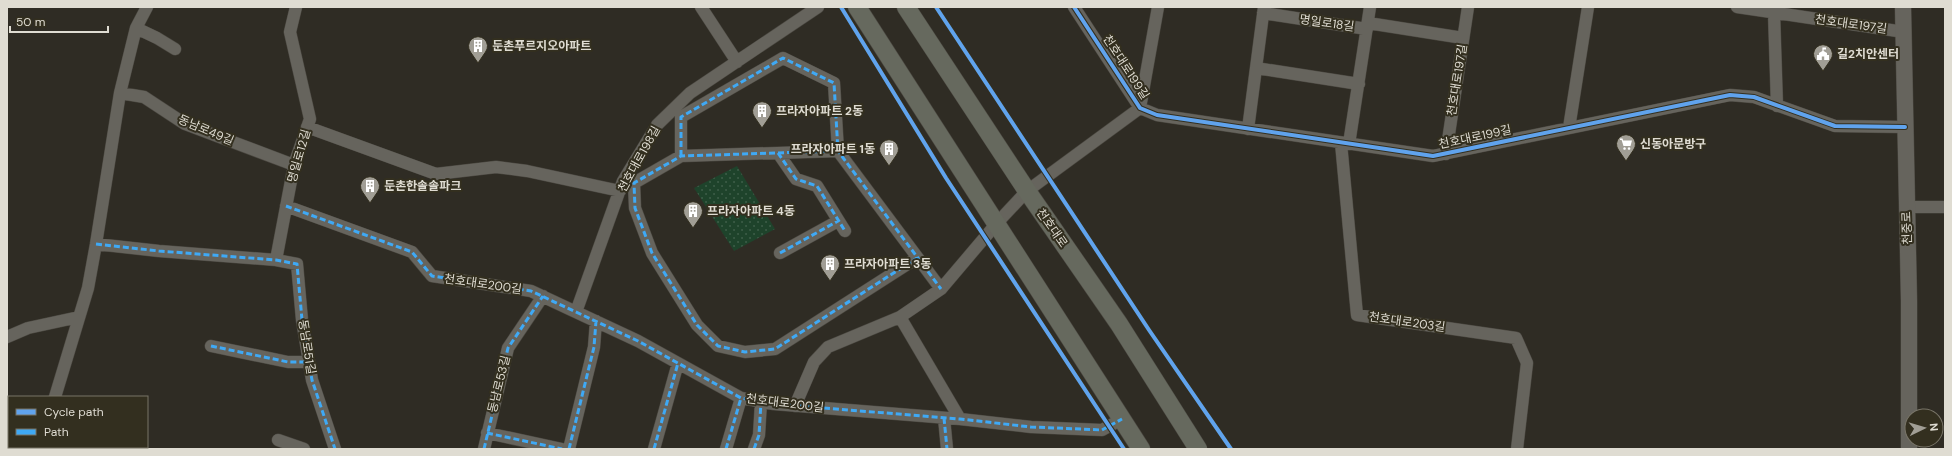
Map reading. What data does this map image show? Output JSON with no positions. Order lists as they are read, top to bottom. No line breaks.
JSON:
{"streets":{"main road":["천호대로","천중로"],"street":["명일로18길","천호대로197길","천호대로199길","동남로49길","명일로12길","천호대로198길","천호대로200길","천호대로203길","동남로51길","동남로53길"]},"crossings":[["명일로18길","천호대로197길"],["명일로18길","천호대로199길"],["명일로18길","천호대로203길"],["천호대로197길","천호대로199길"],["천호대로197길","천중로"],["천호대로199길","천호대로"],["천호대로199길","천중로"],["천호대로199길","천호대로203길"],["동남로49길","명일로12길"],["명일로12길","천호대로200길"],["명일로12길","동남로51길"],["천호대로198길","천호대로200길"],["천호대로200길","동남로53길"]],"places":{"building":["둔촌푸르지오아파트","프라자아파트 2동","프라자아파트 1동","둔촌한솔솔파크","프라자아파트 4동","프라자아파트 3동"],"public building":["길2치안센터"],"supermarket":["신동아문방구"]},"legend":["Cycle path","Path"],"scale_bar":"50 m","north":"right"}
